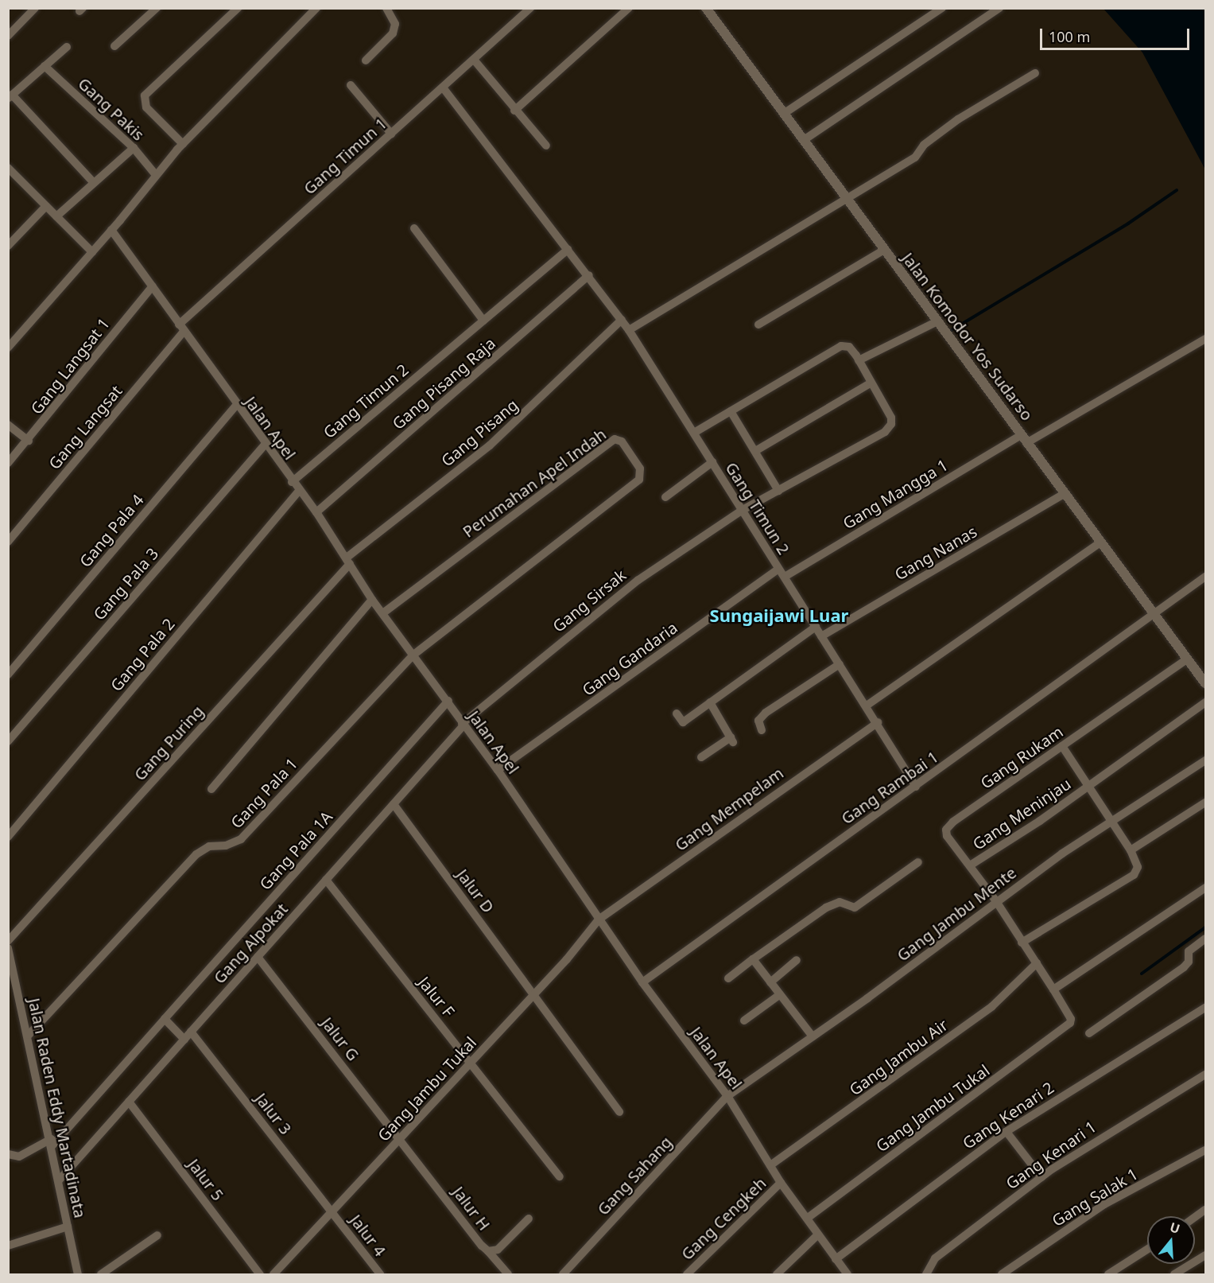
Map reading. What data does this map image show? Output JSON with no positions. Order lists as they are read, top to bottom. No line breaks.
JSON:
{"streets":{"street":["Gang Pakis","Gang Timun 1","Jalan Komodor Yos Sudarso","Gang Langsat 1","Gang Pisang Raja","Gang Timun 2","Gang Langsat","Jalan Apel","Gang Pisang","Perumahan Apel Indah","Gang Mangga 1","Gang Pala 4","Gang Nanas","Gang Pala 3","Gang Sirsak","Gang Pala 2","Gang Gandaria","Gang Puring","Gang Rukam","Gang Rambai 1","Gang Pala 1","Gang Mempelam","Gang Meninjau","Gang Pala 1A","Jalur D","Gang Jambu Mente","Gang Alpokat","Jalur F","Jalur G","Gang Jambu Air","Gang Jambu Tukal","Jalan Raden Eddy Martadinata","Jalur 3","Gang Kenari 2","Gang Kenari 1","Gang Sahang","Jalur 5","Gang Salak 1","Jalur H","Gang Cengkeh","Jalur 4"]},"crossings":[["Gang Timun 1","Gang Timun 2"],["Gang Timun 1","Gang Langsat"],["Gang Timun 1","Jalan Apel"],["Jalan Komodor Yos Sudarso","Gang Mangga 1"],["Jalan Komodor Yos Sudarso","Gang Nanas"],["Jalan Komodor Yos Sudarso","Gang Rukam"],["Jalan Komodor Yos Sudarso","Gang Rambai 1"],["Gang Langsat 1","Jalan Apel"],["Gang Pisang Raja","Gang Timun 2"],["Gang Pisang Raja","Jalan Apel"],["Gang Timun 2","Jalan Apel"],["Gang Timun 2","Gang Pisang"],["Gang Timun 2","Gang Mangga 1"],["Gang Timun 2","Gang Nanas"],["Gang Timun 2","Gang Sirsak"],["Gang Timun 2","Gang Gandaria"],["Gang Timun 2","Gang Rambai 1"],["Gang Timun 2","Gang Mempelam"],["Gang Langsat","Jalan Apel"],["Jalan Apel","Gang Pisang"],["Jalan Apel","Perumahan Apel Indah"],["Jalan Apel","Gang Pala 4"],["Jalan Apel","Gang Pala 3"],["Jalan Apel","Gang Sirsak"],["Jalan Apel","Gang Pala 2"],["Jalan Apel","Gang Gandaria"],["Jalan Apel","Gang Puring"],["Jalan Apel","Gang Rambai 1"],["Jalan Apel","Gang Pala 1"],["Jalan Apel","Gang Mempelam"],["Jalan Apel","Gang Pala 1A"],["Jalan Apel","Gang Jambu Mente"],["Jalan Apel","Gang Alpokat"],["Jalan Apel","Gang Jambu Air"],["Jalan Apel","Gang Jambu Tukal"],["Jalan Apel","Gang Kenari 2"],["Jalan Apel","Gang Sahang"],["Jalan Apel","Gang Cengkeh"],["Gang Pisang","Gang Puring"],["Perumahan Apel Indah","Gang Pala 1"],["Gang Sirsak","Gang Alpokat"],["Gang Rukam","Gang Meninjau"],["Gang Rukam","Gang Jambu Mente"],["Gang Rukam","Gang Jambu Air"],["Gang Rukam","Gang Jambu Tukal"],["Gang Pala 1","Jalan Raden Eddy Martadinata"],["Gang Mempelam","Gang Jambu Tukal"],["Gang Pala 1A","Jalan Raden Eddy Martadinata"],["Jalur D","Gang Alpokat"],["Jalur D","Gang Jambu Tukal"],["Gang Jambu Mente","Gang Sahang"],["Gang Alpokat","Jalur F"],["Gang Alpokat","Jalur G"],["Gang Alpokat","Jalan Raden Eddy Martadinata"],["Gang Alpokat","Jalur 3"],["Gang Alpokat","Jalur 5"],["Jalur F","Gang Jambu Tukal"],["Jalur G","Gang Jambu Tukal"],["Jalur G","Jalur H"],["Gang Jambu Tukal","Jalur 3"],["Gang Jambu Tukal","Jalur H"],["Gang Jambu Tukal","Jalur 4"],["Jalur 3","Jalur 4"]],"districts":["Sungaijawi Luar"],"scale_bar":"100 m","north":"top"}
